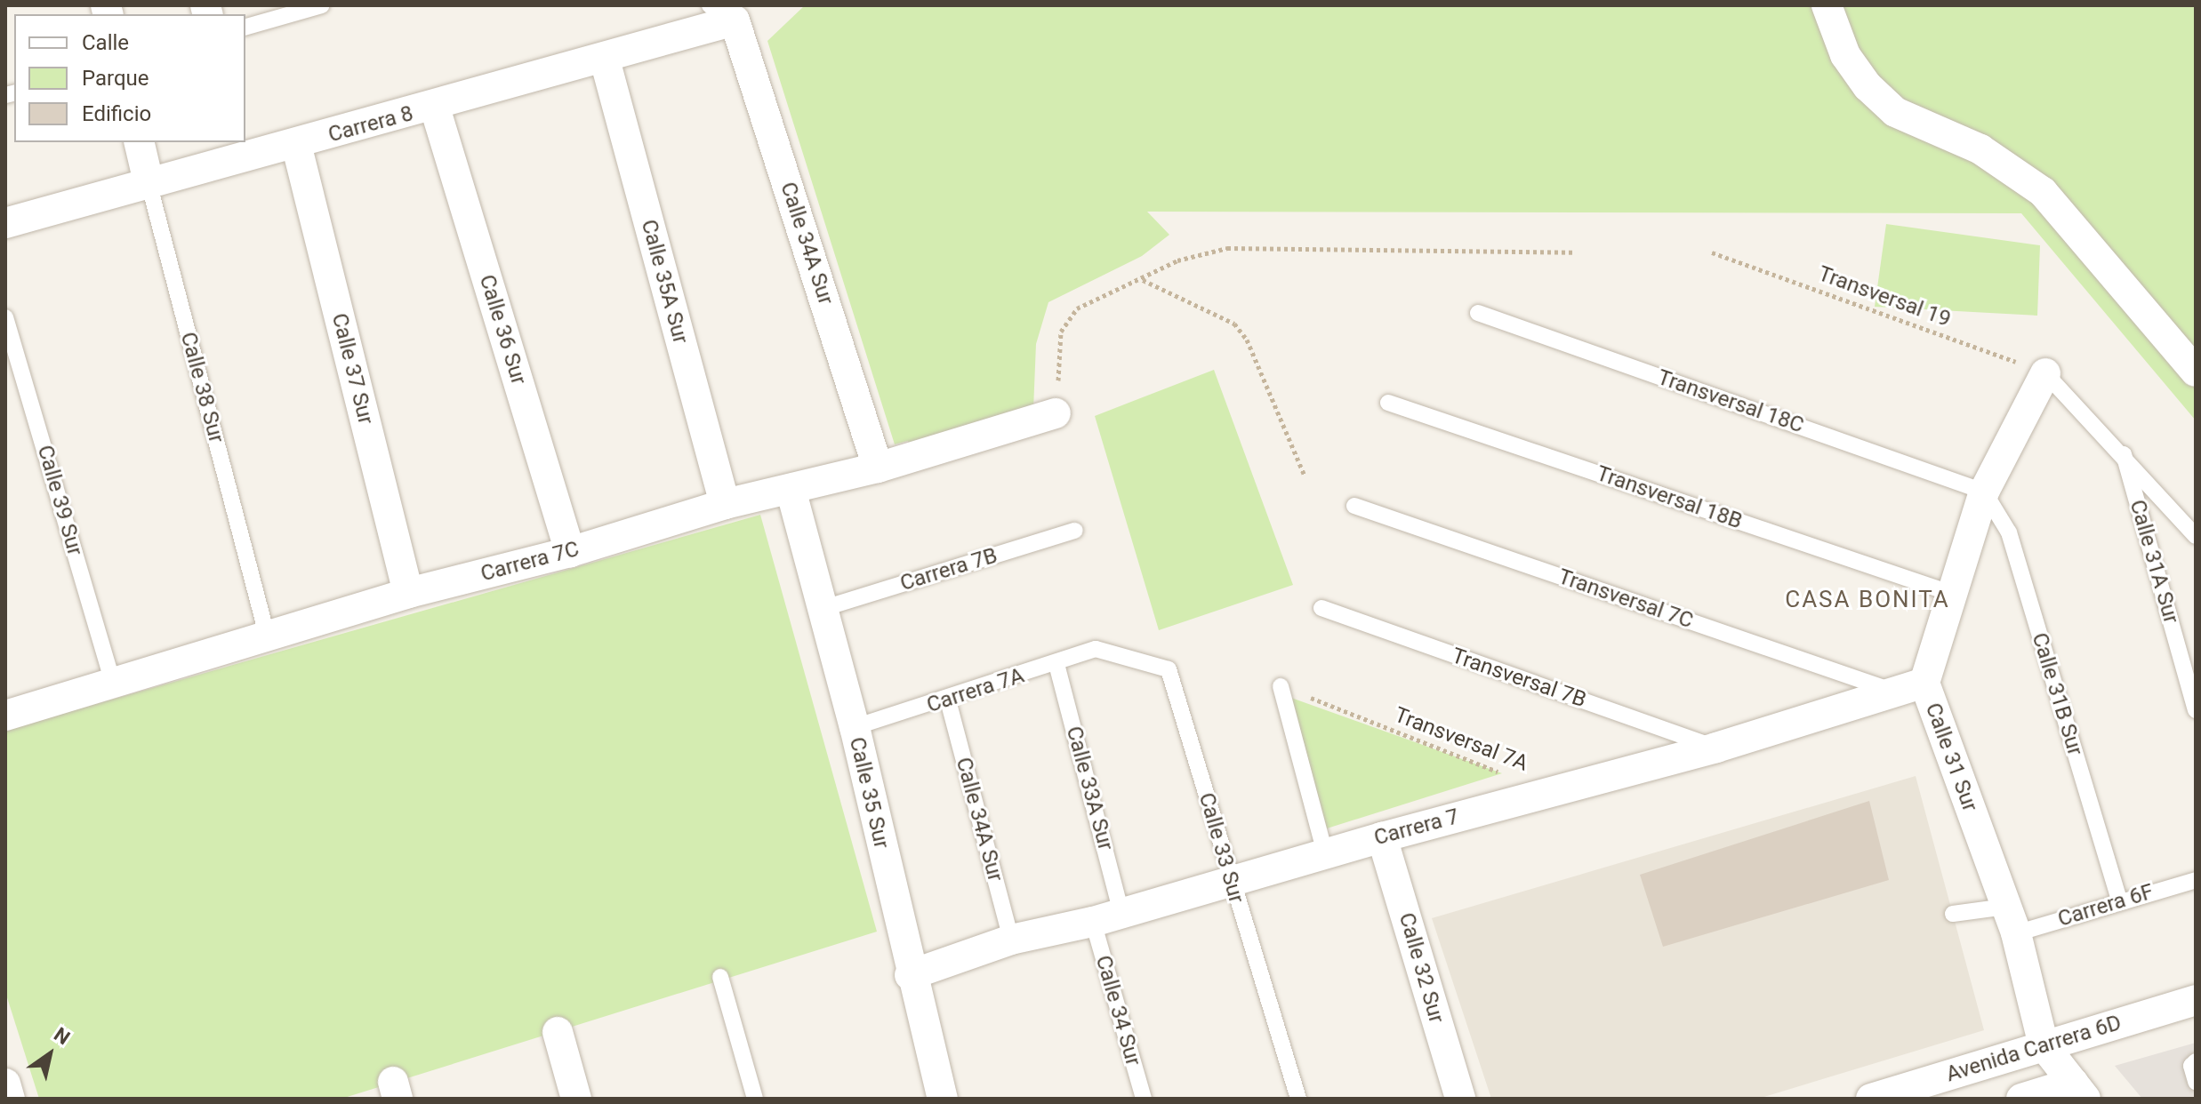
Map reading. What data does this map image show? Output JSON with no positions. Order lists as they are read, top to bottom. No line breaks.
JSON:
{"streets":{"street":["Carrera 8","Calle 34A Sur","Calle 35A Sur","Calle 36 Sur","Calle 37 Sur","Calle 38 Sur","Carrera 7C","Calle 31 Sur","Calle 35 Sur","Carrera 7","Calle 32 Sur","Avenida Carrera 6D"],"lane":["Transversal 18C","Transversal 18B","Calle 39 Sur","Calle 31A Sur","Carrera 7B","Transversal 7C","Transversal 7B","Carrera 7A","Calle 31B Sur","Calle 33A Sur","Calle 33 Sur","Carrera 6F","Calle 34 Sur"],"path":["Transversal 19","Transversal 7A"]},"crossings":[["Carrera 8","Calle 34A Sur"],["Carrera 8","Calle 35A Sur"],["Carrera 8","Calle 36 Sur"],["Carrera 8","Calle 37 Sur"],["Carrera 8","Calle 38 Sur"],["Calle 34A Sur","Carrera 7C"],["Calle 34A Sur","Carrera 7A"],["Calle 34A Sur","Carrera 7"],["Calle 35A Sur","Carrera 7C"],["Transversal 19","Calle 31 Sur"],["Calle 36 Sur","Carrera 7C"],["Calle 37 Sur","Carrera 7C"],["Calle 38 Sur","Carrera 7C"],["Transversal 18C","Calle 31B Sur"],["Transversal 18C","Calle 31 Sur"],["Transversal 18B","Calle 31 Sur"],["Calle 39 Sur","Carrera 7C"],["Carrera 7C","Calle 35 Sur"],["Carrera 7B","Calle 35 Sur"],["Transversal 7C","Calle 31 Sur"],["Transversal 7C","Carrera 7"],["Transversal 7B","Carrera 7"],["Carrera 7A","Calle 33A Sur"],["Carrera 7A","Calle 35 Sur"],["Carrera 7A","Calle 33 Sur"],["Calle 31B Sur","Calle 31 Sur"],["Calle 31B Sur","Carrera 6F"],["Calle 31 Sur","Carrera 7"],["Calle 31 Sur","Carrera 6F"],["Calle 31 Sur","Avenida Carrera 6D"],["Calle 33A Sur","Carrera 7"],["Calle 35 Sur","Carrera 7"],["Carrera 7","Calle 33 Sur"],["Carrera 7","Calle 32 Sur"],["Carrera 7","Calle 34 Sur"]],"districts":["CASA BONITA"],"legend":["Calle","Parque","Edificio"],"north":"top right"}
